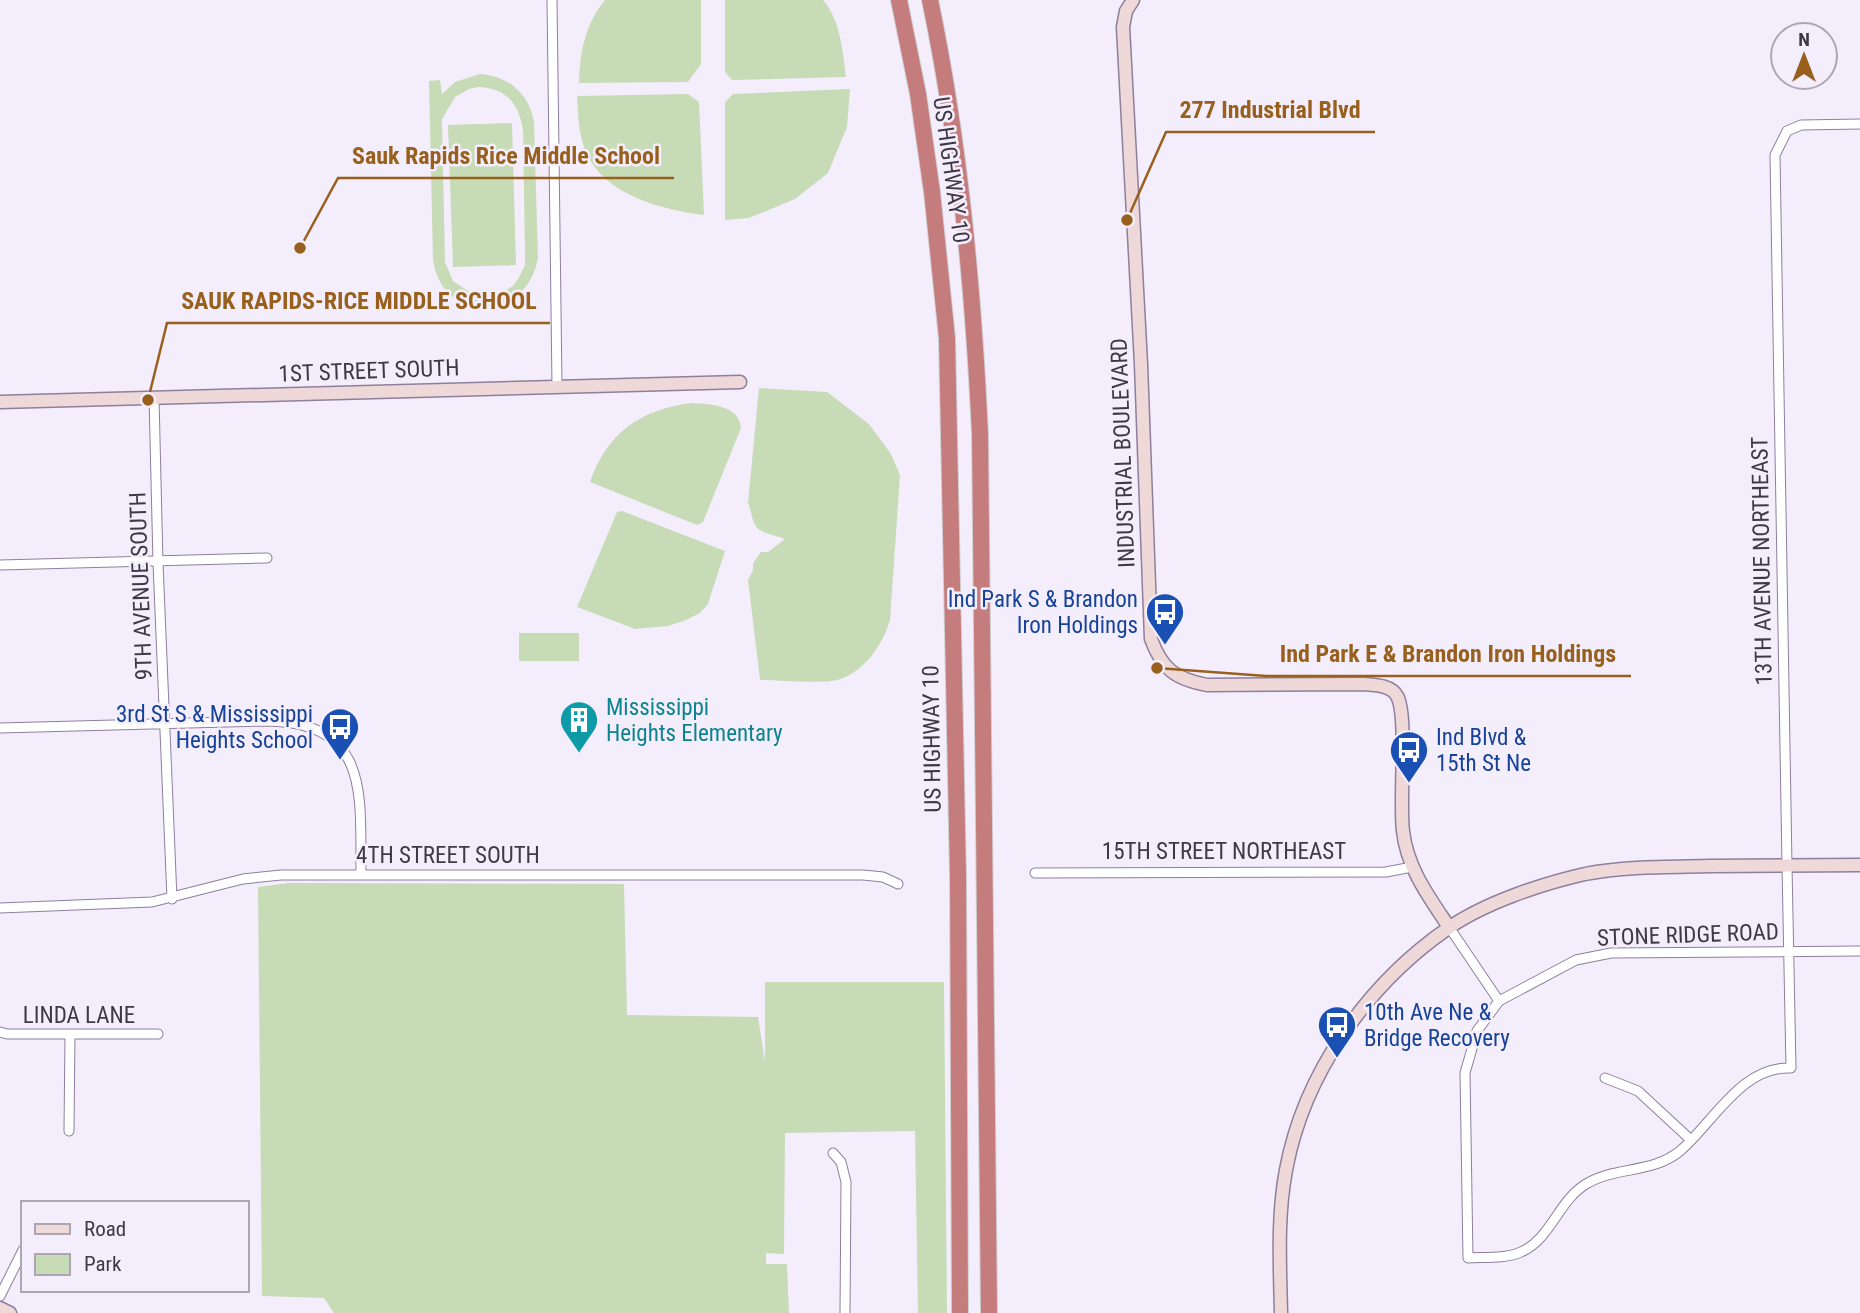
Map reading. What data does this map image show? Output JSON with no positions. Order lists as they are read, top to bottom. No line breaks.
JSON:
{"streets":{"highway":["US HIGHWAY 10"],"street":["1ST STREET SOUTH","INDUSTRIAL BOULEVARD","13TH AVENUE NORTHEAST","9TH AVENUE SOUTH","15TH STREET NORTHEAST","4TH STREET SOUTH","STONE RIDGE ROAD","LINDA LANE"]},"crossings":[["1ST STREET SOUTH","9TH AVENUE SOUTH"],["INDUSTRIAL BOULEVARD","15TH STREET NORTHEAST"],["INDUSTRIAL BOULEVARD","STONE RIDGE ROAD"],["13TH AVENUE NORTHEAST","STONE RIDGE ROAD"],["9TH AVENUE SOUTH","4TH STREET SOUTH"]],"places":{"other":["277 Industrial Blvd","Sauk Rapids Rice Middle School","SAUK RAPIDS-RICE MIDDLE SCHOOL","Ind Park E & Brandon Iron Holdings"],"bus stop":["Ind Park S & Brandon Iron Holdings","3rd St S & Mississippi Heights School","Ind Blvd & 15th St Ne","10th Ave Ne & Bridge Recovery"],"building":["Mississippi Heights Elementary"]},"legend":["Road","Park"],"north":"top"}
